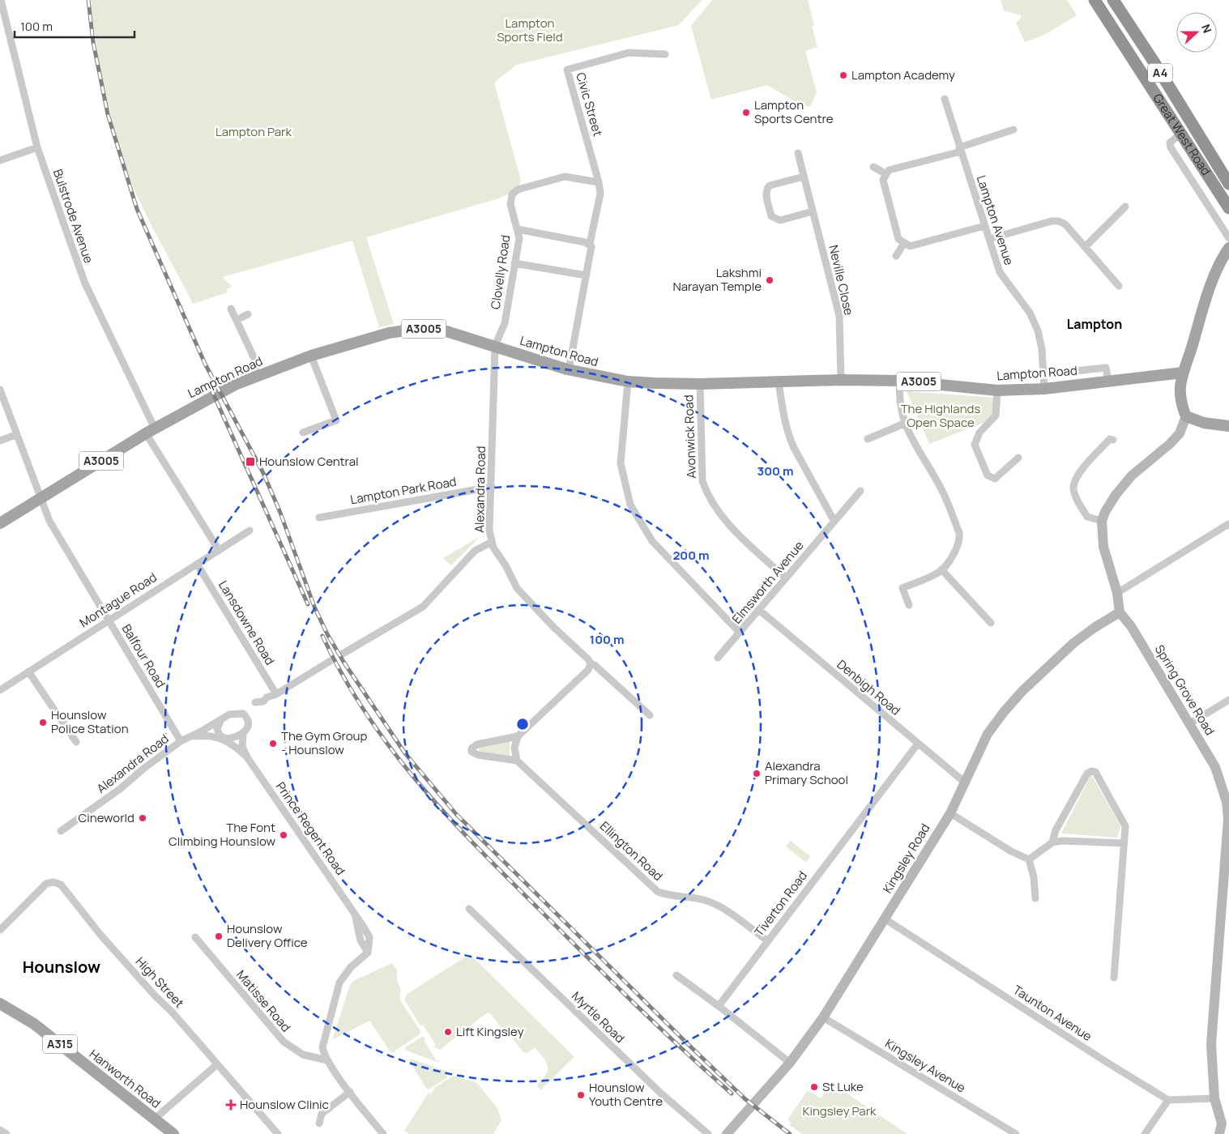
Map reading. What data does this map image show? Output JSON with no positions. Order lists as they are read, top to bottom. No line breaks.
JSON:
{"streets":{"highway":["A4","Great West Road"],"main road":["A3005","Lampton Road","Spring Grove Road","Kingsley Road","A315","Hanworth Road"],"street":["Civic Street","Bulstrode Avenue","Lampton Avenue","Clovelly Road","Neville Close","Avonwick Road","Alexandra Road","Lampton Park Road","Elmsworth Avenue","Montague Road","Lansdowne Road","Balfour Road","Denbigh Road","Prince Regent Road","Ellington Road","Tiverton Road","High Street","Matisse Road","Taunton Avenue","Myrtle Road","Kingsley Avenue"]},"crossings":[["Civic Street","Clovelly Road"],["Civic Street","Lampton Road"],["Bulstrode Avenue","Lampton Road"],["Bulstrode Avenue","Montague Road"],["Lampton Avenue","Lampton Road"],["Clovelly Road","Lampton Road"],["Clovelly Road","Alexandra Road"],["Neville Close","Lampton Road"],["Lampton Road","Avonwick Road"],["Lampton Road","Alexandra Road"],["Lampton Road","Balfour Road"],["Avonwick Road","Elmsworth Avenue"],["Alexandra Road","Lampton Park Road"],["Alexandra Road","Balfour Road"],["Alexandra Road","Prince Regent Road"],["Elmsworth Avenue","Denbigh Road"],["Montague Road","Lansdowne Road"],["Montague Road","Balfour Road"],["Denbigh Road","Kingsley Road"],["Denbigh Road","Tiverton Road"],["Spring Grove Road","Kingsley Road"],["Prince Regent Road","Matisse Road"],["Ellington Road","Tiverton Road"],["Kingsley Road","Taunton Avenue"],["Kingsley Road","Kingsley Avenue"]],"districts":["Lampton","Hounslow"],"parks":["Lampton Sports Field","Lampton Park","The Highlands Open Space","Kingsley Park"],"places":{"other":["Lampton Academy","Lampton Sports Centre","Lakshmi Narayan Temple","Hounslow Police Station","The Gym Group - Hounslow","Alexandra Primary School","Cineworld","The Font Climbing Hounslow","Hounslow Delivery Office","Lift Kingsley","St Luke","Hounslow Youth Centre"],"transit":["Hounslow Central"],"health":["Hounslow Clinic"]},"scale_bar":"100 m","north":"right","rings":["300 m","200 m","100 m"]}
